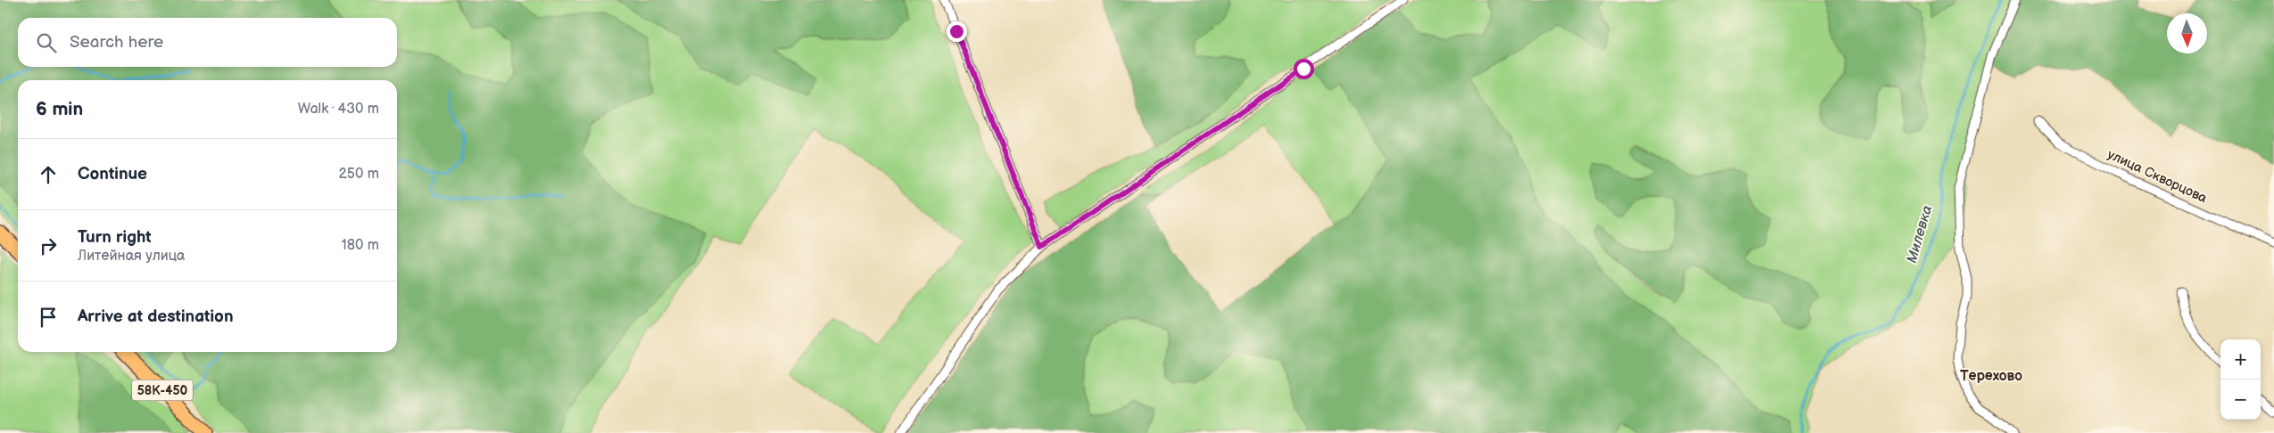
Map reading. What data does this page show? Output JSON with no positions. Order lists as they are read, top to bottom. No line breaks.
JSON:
{"streets":{"highway":["58К-450"],"street":["улица Скворцова"]},"districts":["Терехово"],"water":["Милевка"],"north":"bottom","page":{"search":"Search here","heading":["6 min","Walk · 430 m"],"list":[["Continue","250 m"],["Turn right","Литейная улица","180 m"],"Arrive at destination"],"map_buttons":["+","−"]}}
